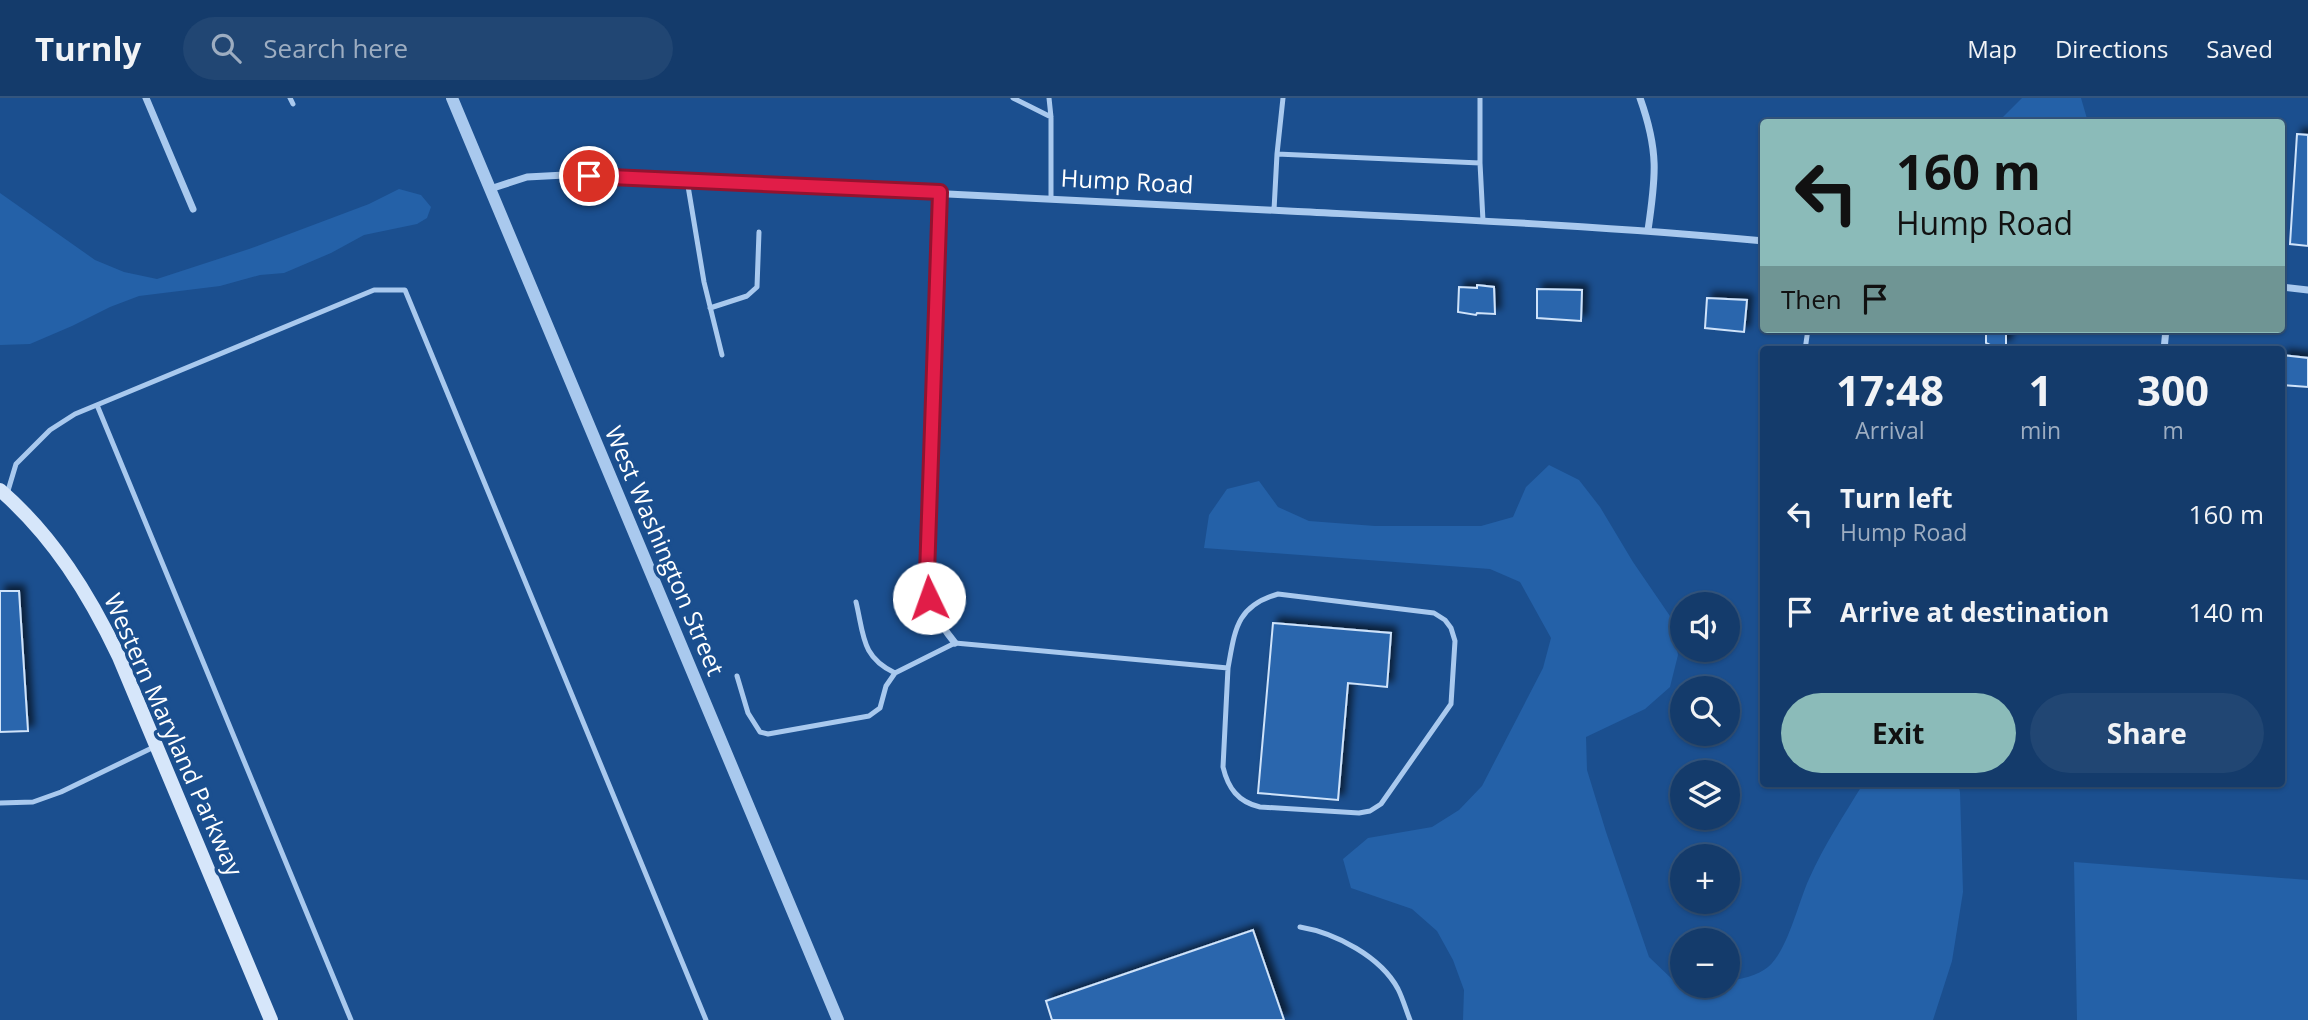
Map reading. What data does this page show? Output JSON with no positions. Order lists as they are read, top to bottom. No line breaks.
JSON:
{"streets":{"main road":["Western Maryland Parkway"],"street":["Hump Road","West Washington Street"]},"crossings":[["Hump Road","West Washington Street"]],"page":{"header":"Turnly","search":"Search here","nav":["Map","Directions","Saved"],"turn":["160 m","Hump Road"],"then":"Then","eta":["17:48","Arrival","1","min","300","m"],"list":[{"name":"Turn left","note":"Hump Road","value":"160 m"},{"name":"Arrive at destination","value":"140 m"}],"map_buttons":["+","−"],"buttons":["Exit","Share"]}}
